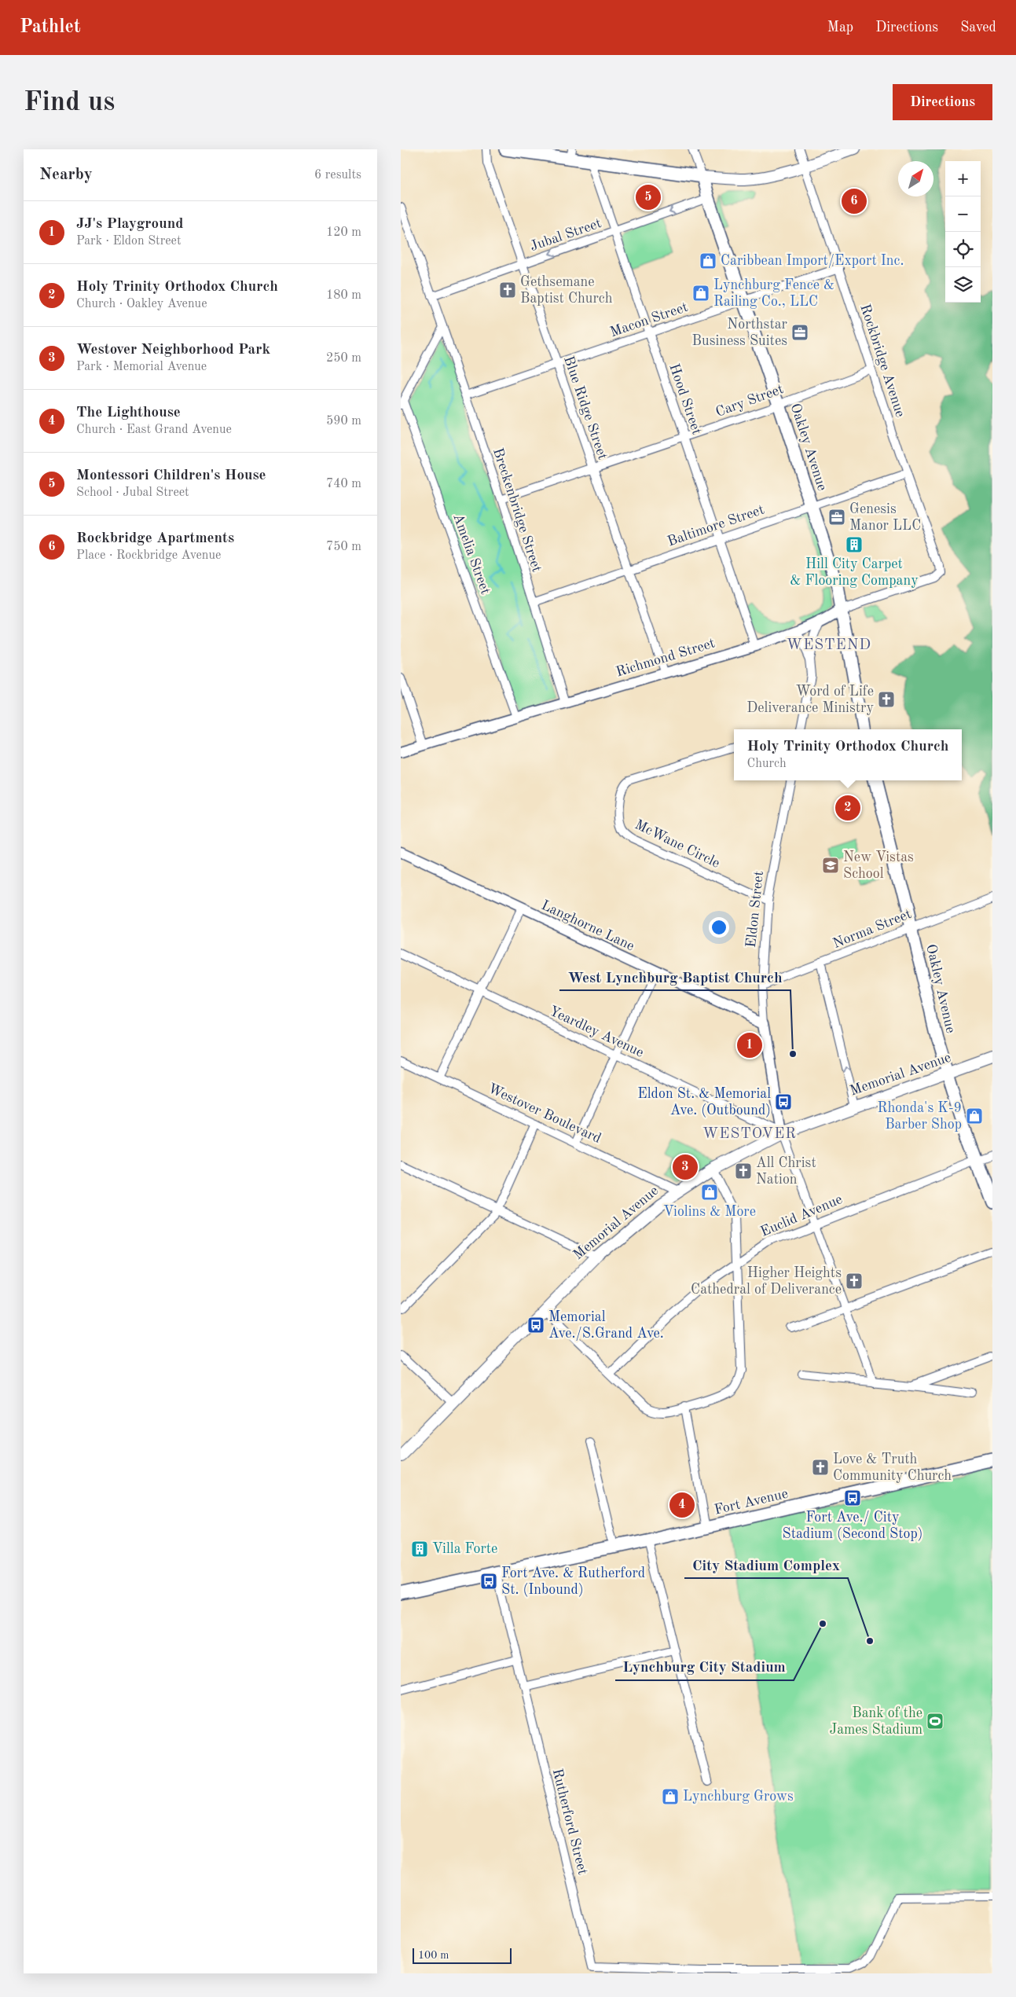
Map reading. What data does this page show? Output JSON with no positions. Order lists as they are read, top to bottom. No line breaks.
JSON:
{"streets":{"main road":["Oakley Avenue","Memorial Avenue","Fort Avenue"],"street":["Jubal Street","Macon Street","Rockbridge Avenue","Hood Street","Cary Street","Blue Ridge Street","Breckenbridge Street","Baltimore Street","Amelia Street","Richmond Street","McWane Circle","Eldon Street","Langhorne Lane","Norma Street","Yeardley Avenue","Westover Boulevard","Euclid Avenue","Rutherford Street"]},"crossings":[["Jubal Street","Hood Street"],["Jubal Street","Blue Ridge Street"],["Jubal Street","Oakley Avenue"],["Jubal Street","Breckenbridge Street"],["Macon Street","Rockbridge Avenue"],["Macon Street","Hood Street"],["Macon Street","Blue Ridge Street"],["Macon Street","Oakley Avenue"],["Macon Street","Breckenbridge Street"],["Rockbridge Avenue","Cary Street"],["Rockbridge Avenue","Baltimore Street"],["Rockbridge Avenue","Richmond Street"],["Hood Street","Cary Street"],["Hood Street","Baltimore Street"],["Hood Street","Richmond Street"],["Cary Street","Blue Ridge Street"],["Cary Street","Oakley Avenue"],["Cary Street","Breckenbridge Street"],["Blue Ridge Street","Baltimore Street"],["Blue Ridge Street","Richmond Street"],["Oakley Avenue","Baltimore Street"],["Oakley Avenue","Richmond Street"],["Oakley Avenue","Norma Street"],["Oakley Avenue","Memorial Avenue"],["Oakley Avenue","Euclid Avenue"],["Breckenbridge Street","Baltimore Street"],["Breckenbridge Street","Richmond Street"],["Amelia Street","Richmond Street"],["McWane Circle","Eldon Street"],["Eldon Street","Langhorne Lane"],["Eldon Street","Norma Street"],["Eldon Street","Yeardley Avenue"],["Eldon Street","Memorial Avenue"],["Eldon Street","Euclid Avenue"],["Yeardley Avenue","Memorial Avenue"],["Memorial Avenue","Westover Boulevard"],["Fort Avenue","Rutherford Street"]],"one_way":["Jubal Street"],"districts":["WESTEND","WESTOVER"],"places":{"shop":["Caribbean Import/Export Inc.","Lynchburg Fence & Railing Co., LLC","Rhonda's K-9 Barber Shop","Violins & More","Lynchburg Grows"],"church":["Gethsemane Baptist Church","Word of Life Deliverance Ministry","All Christ Nation","Higher Heights Cathedral of Deliverance","Love & Truth Community Church"],"office":["Northstar Business Suites","Genesis Manor LLC"],"building":["Hill City Carpet & Flooring Company","Villa Forte"],"school or university":["New Vistas School"],"other":["West Lynchburg Baptist Church","Lynchburg City Stadium","City Stadium Complex"],"bus stop":["Eldon St. & Memorial Ave. (Outbound)","Memorial Ave./S.Grand Ave.","Fort Ave./ City Stadium (Second Stop)","Fort Ave. & Rutherford St. (Inbound)"],"sports":["Bank of the James Stadium"]},"scale_bar":"100 m","north":"top right","page":{"header":"Pathlet","nav":["Map","Directions","Saved"],"buttons":"Directions","title":"Find us","heading":["Nearby","6 results"],"map_buttons":["+","−"],"pins":["5","6","2","1","3","4"],"list":[{"mark":"1","name":"JJ's Playground","note":"Park · Eldon Street","value":"120 m"},{"mark":"2","name":"Holy Trinity Orthodox Church","note":"Church · Oakley Avenue","value":"180 m"},{"mark":"3","name":"Westover Neighborhood Park","note":"Park · Memorial Avenue","value":"250 m"},{"mark":"4","name":"The Lighthouse","note":"Church · East Grand Avenue","value":"590 m"},{"mark":"5","name":"Montessori Children's House","note":"School · Jubal Street","value":"740 m"},{"mark":"6","name":"Rockbridge Apartments","note":"Place · Rockbridge Avenue","value":"750 m"}],"popup":["Holy Trinity Orthodox Church","Church"],"scale":"100 m"}}
